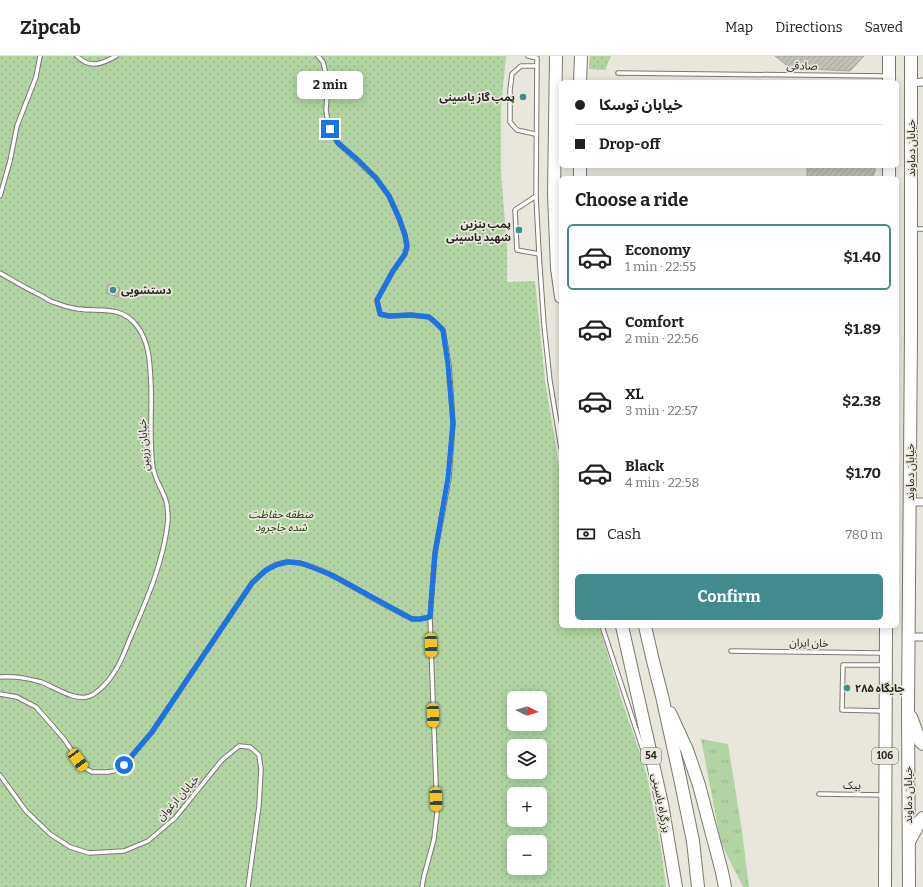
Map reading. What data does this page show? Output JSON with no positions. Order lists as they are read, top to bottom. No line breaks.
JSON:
{"streets":{"main road":["خیابان دماوند","54","106","بزرگراه یاسینی"],"lane":["صادقی","خیابان زربین","خان ایران","بیک","خیابان ارغوان"]},"crossings":[["خیابان دماوند","خان ایران"],["خیابان دماوند","بیک"]],"parks":["منطقه حفاظت شده جاجرود"],"places":["پمپ گاز یاسینی","پمپ بنزین شهید یاسینی","دستشویی","جایگاه ۲۸۵"],"north":"right","page":{"header":"Zipcab","nav":["Map","Directions","Saved"],"bubble":"2 min","banner":["خیابان توسکا","Drop-off"],"heading":"Choose a ride","list":[{"name":"Economy","note":"1 min · 22:55","value":"$1.40"},{"name":"Comfort","note":"2 min · 22:56","value":"$1.89"},{"name":"XL","note":"3 min · 22:57","value":"$2.38"},{"name":"Black","note":"4 min · 22:58","value":"$1.70"}],"pay":["Cash","780 m"],"buttons":"Confirm","map_buttons":["+","−"]}}
